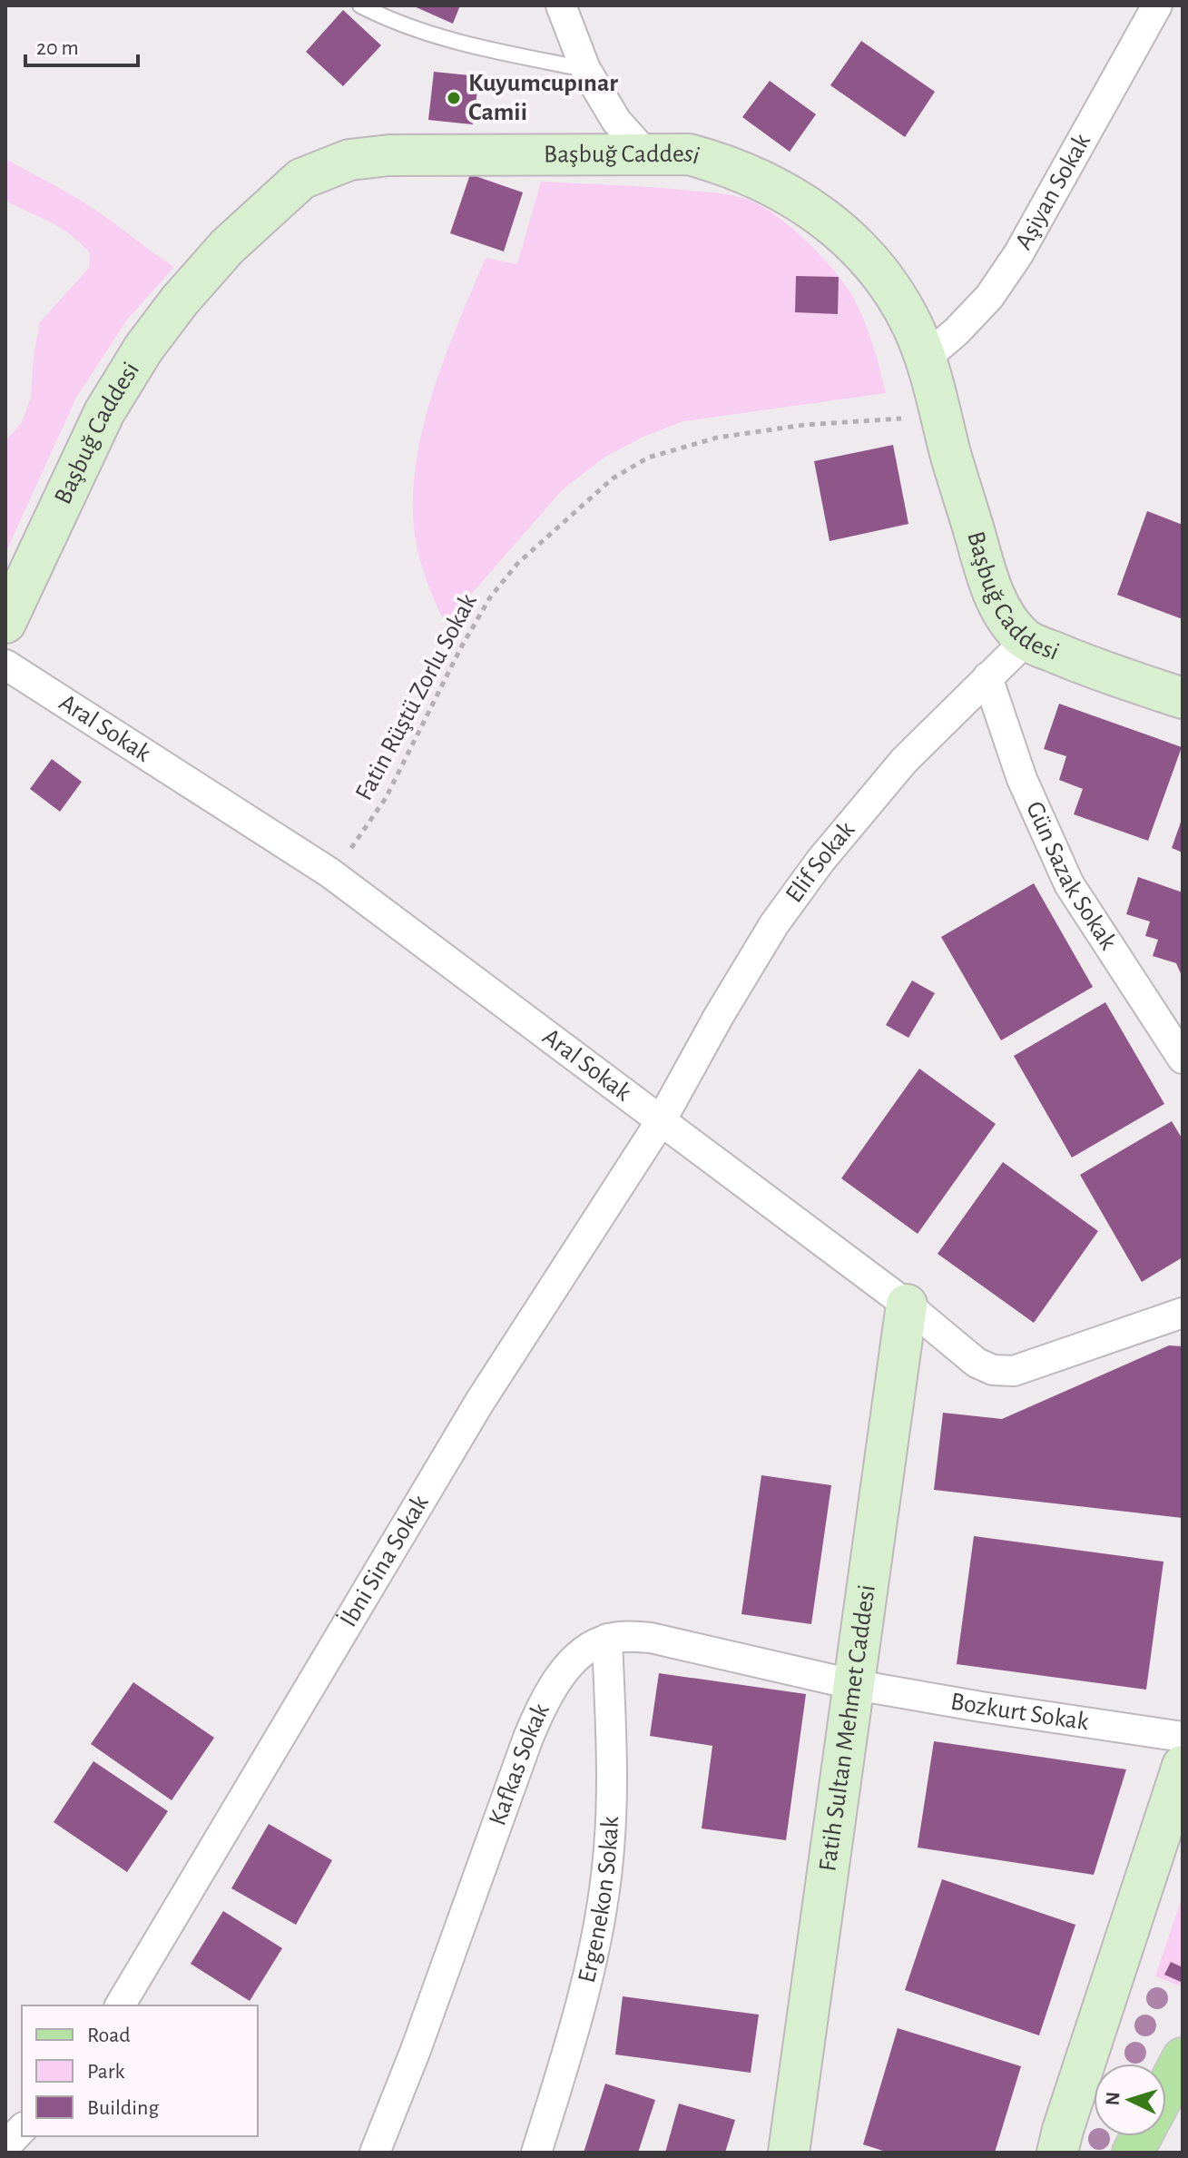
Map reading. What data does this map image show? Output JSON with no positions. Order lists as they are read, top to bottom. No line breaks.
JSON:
{"streets":{"street":["Başbuğ Caddesi","Aşiyan Sokak","Aral Sokak","Elif Sokak","Gün Sazak Sokak","İbni Sina Sokak","Bozkurt Sokak","Fatih Sultan Mehmet Caddesi","Kafkas Sokak","Ergenekon Sokak"],"path":["Fatin Rüştü Zorlu Sokak"]},"crossings":[["Başbuğ Caddesi","Aşiyan Sokak"],["Başbuğ Caddesi","Fatin Rüştü Zorlu Sokak"],["Başbuğ Caddesi","Elif Sokak"],["Fatin Rüştü Zorlu Sokak","Aral Sokak"],["Aral Sokak","Elif Sokak"],["Aral Sokak","İbni Sina Sokak"],["Aral Sokak","Fatih Sultan Mehmet Caddesi"],["Elif Sokak","Gün Sazak Sokak"],["Elif Sokak","İbni Sina Sokak"],["Bozkurt Sokak","Fatih Sultan Mehmet Caddesi"],["Kafkas Sokak","Ergenekon Sokak"]],"places":["Kuyumcupınar Camii"],"legend":["Road","Park","Building"],"scale_bar":"20 m","north":"left"}
